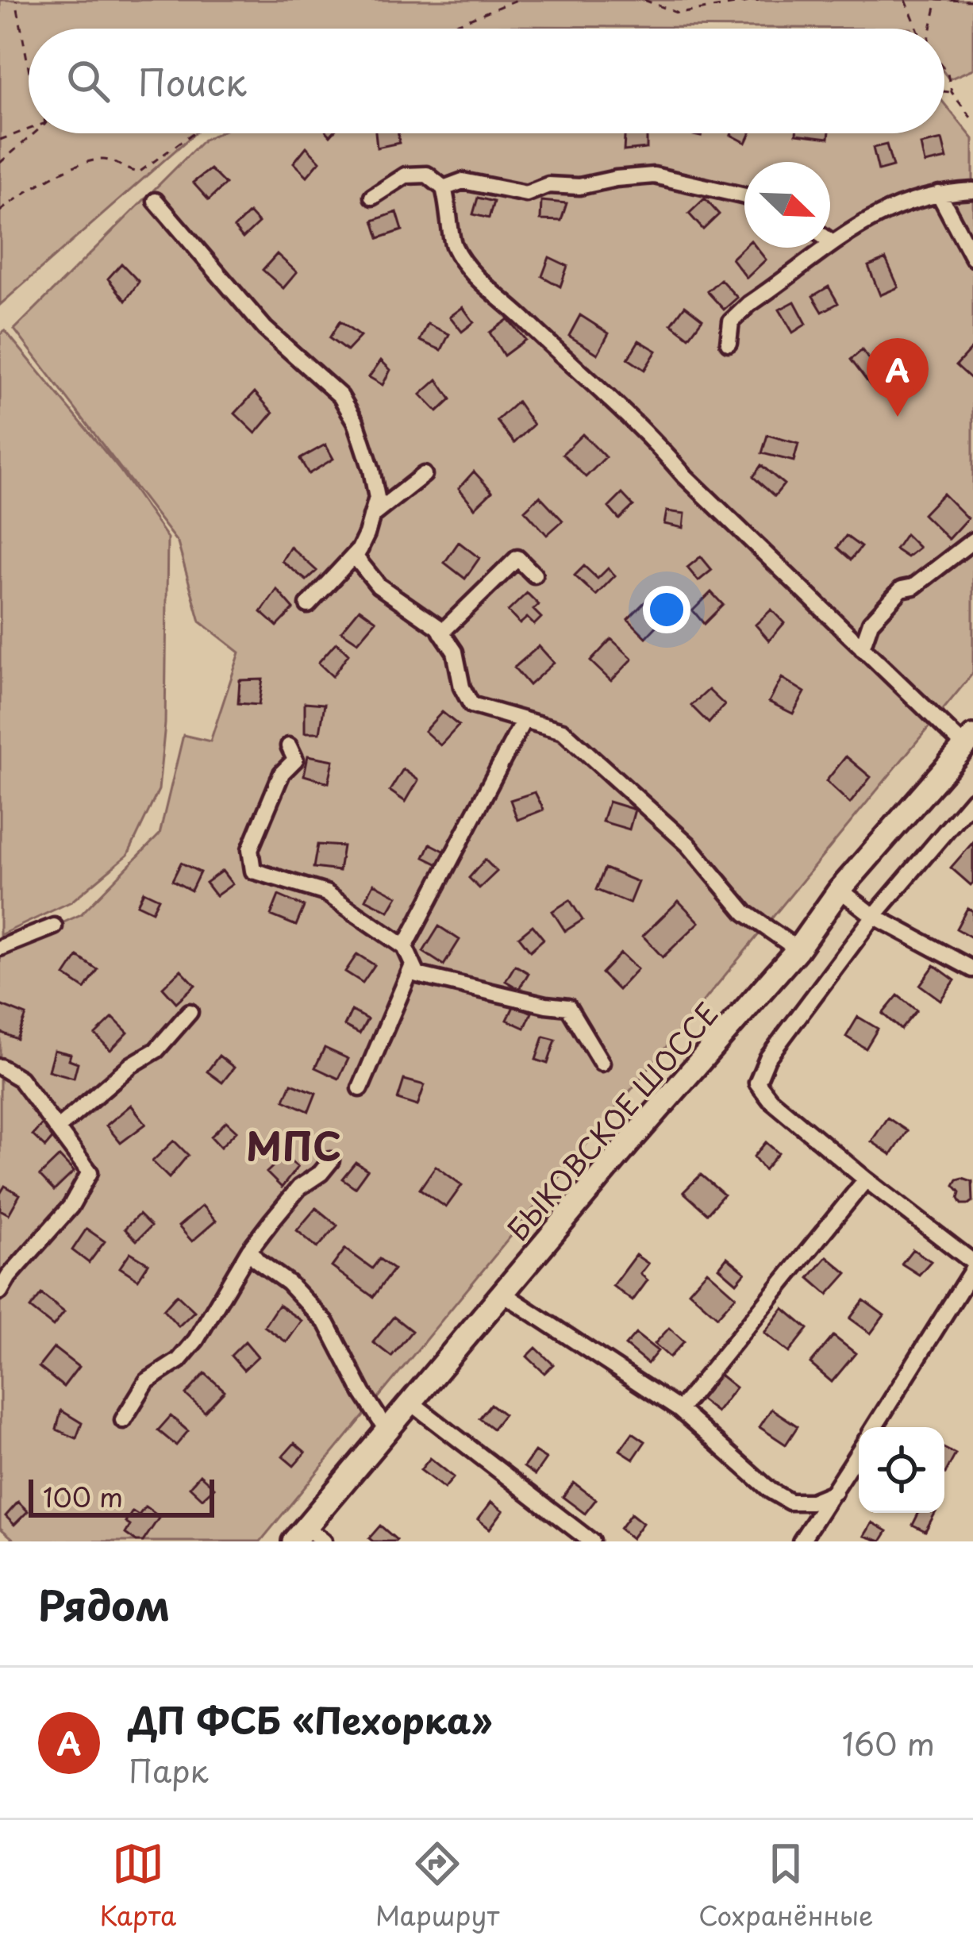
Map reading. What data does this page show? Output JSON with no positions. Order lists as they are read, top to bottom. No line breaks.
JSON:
{"streets":{"main road":["БЫКОВСКОЕ ШОССЕ"]},"districts":["МПС"],"scale_bar":"100 m","north":"bottom right","page":{"search":"Поиск","pins":"A","scale":"100 m","heading":"Рядом","list":[{"mark":"A","name":"ДП ФСБ «Пехорка»","note":"Парк","value":"160 m"}],"nav":["Карта","Маршрут","Сохранённые"]}}
